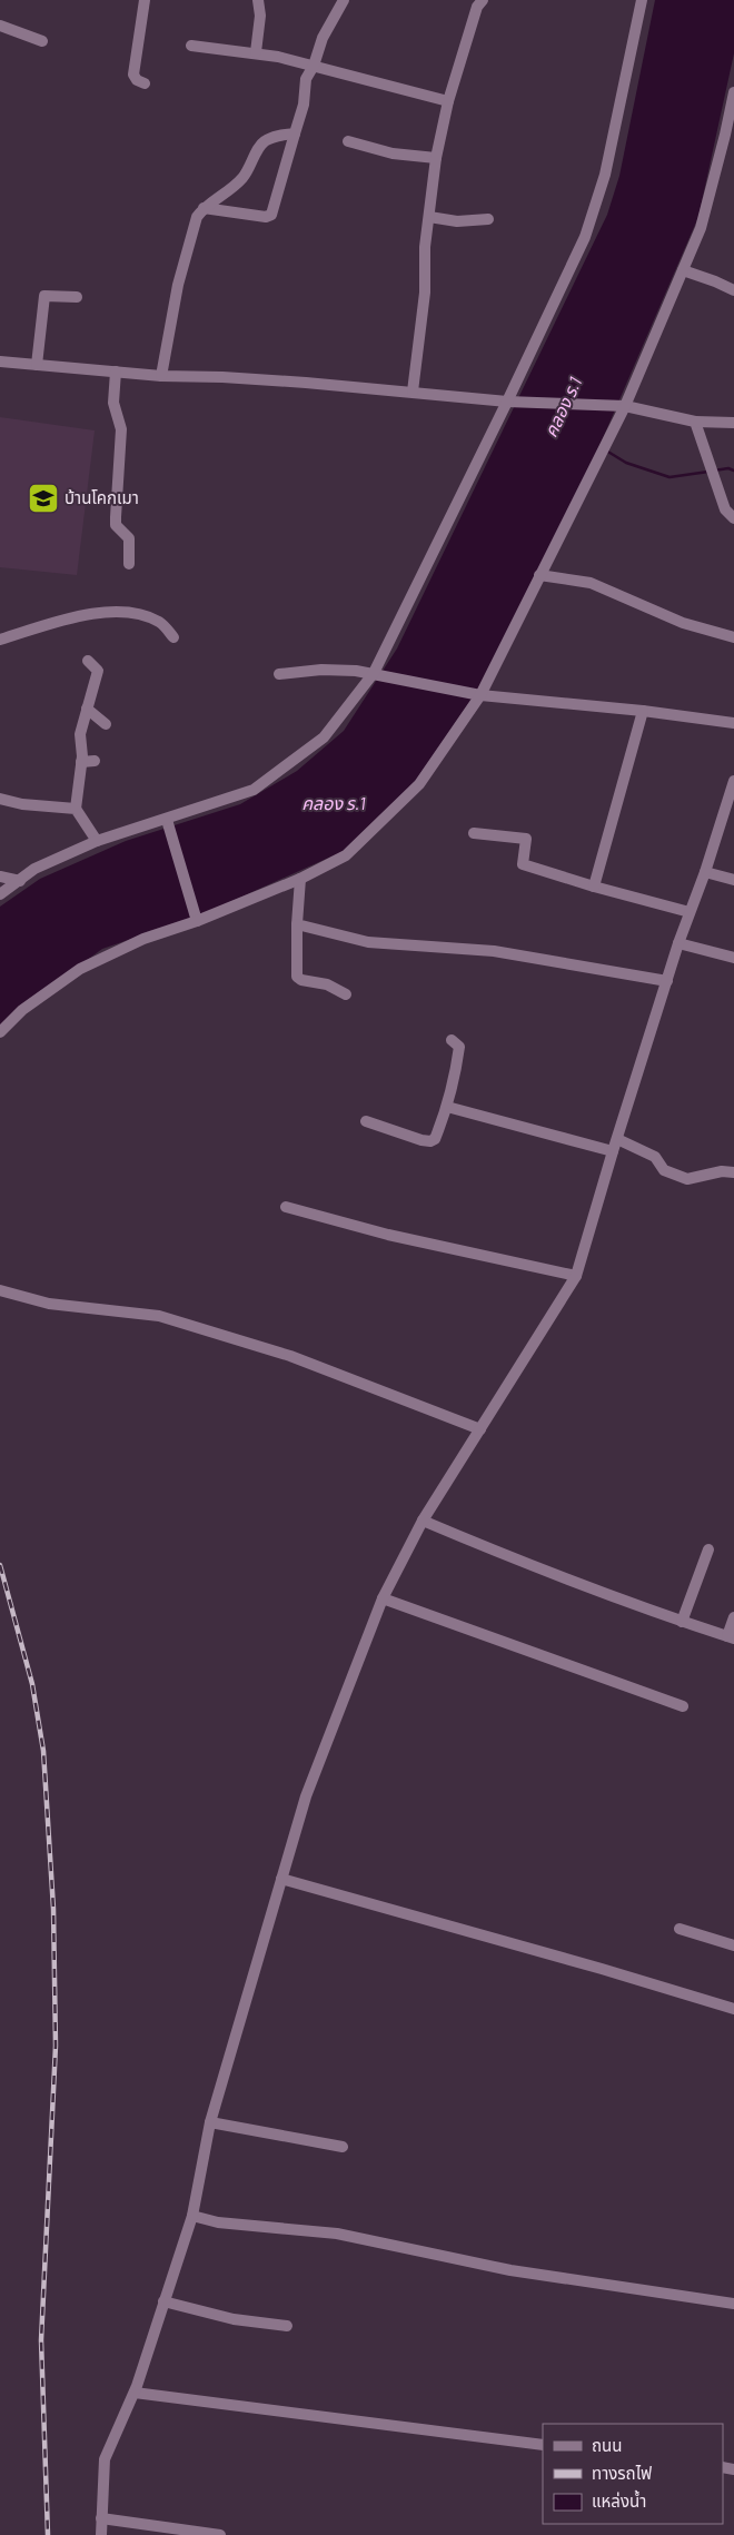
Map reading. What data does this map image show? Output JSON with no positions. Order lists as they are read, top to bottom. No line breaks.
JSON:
{"water":["คลอง ร.1"],"places":{"school or university":["บ้านโคกเมา"]},"legend":["ถนน","ทางรถไฟ","แหล่งน้ำ"]}
